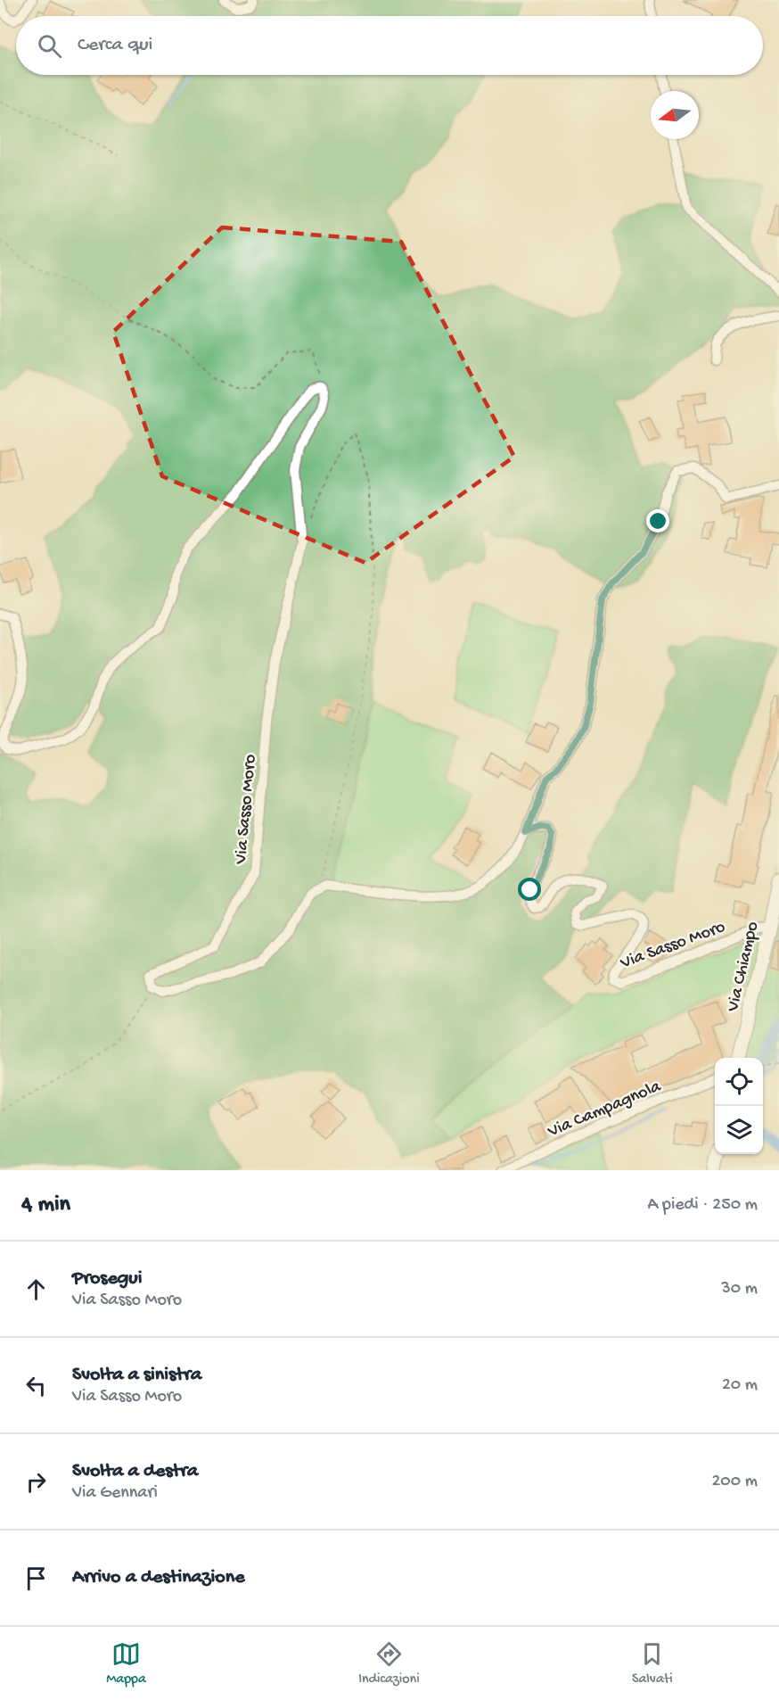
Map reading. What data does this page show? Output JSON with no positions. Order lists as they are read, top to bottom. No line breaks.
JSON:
{"streets":{"main road":["Via Chiampo"],"street":["Via Sasso Moro","Via Campagnola"]},"crossings":[["Via Sasso Moro","Via Chiampo"]],"north":"left","page":{"search":"Cerca qui","heading":["4 min","A piedi · 250 m"],"list":[["Prosegui","Via Sasso Moro","30 m"],["Svolta a sinistra","Via Sasso Moro","20 m"],["Svolta a destra","Via Gennari","200 m"],"Arrivo a destinazione"],"nav":["Mappa","Indicazioni","Salvati"]}}
